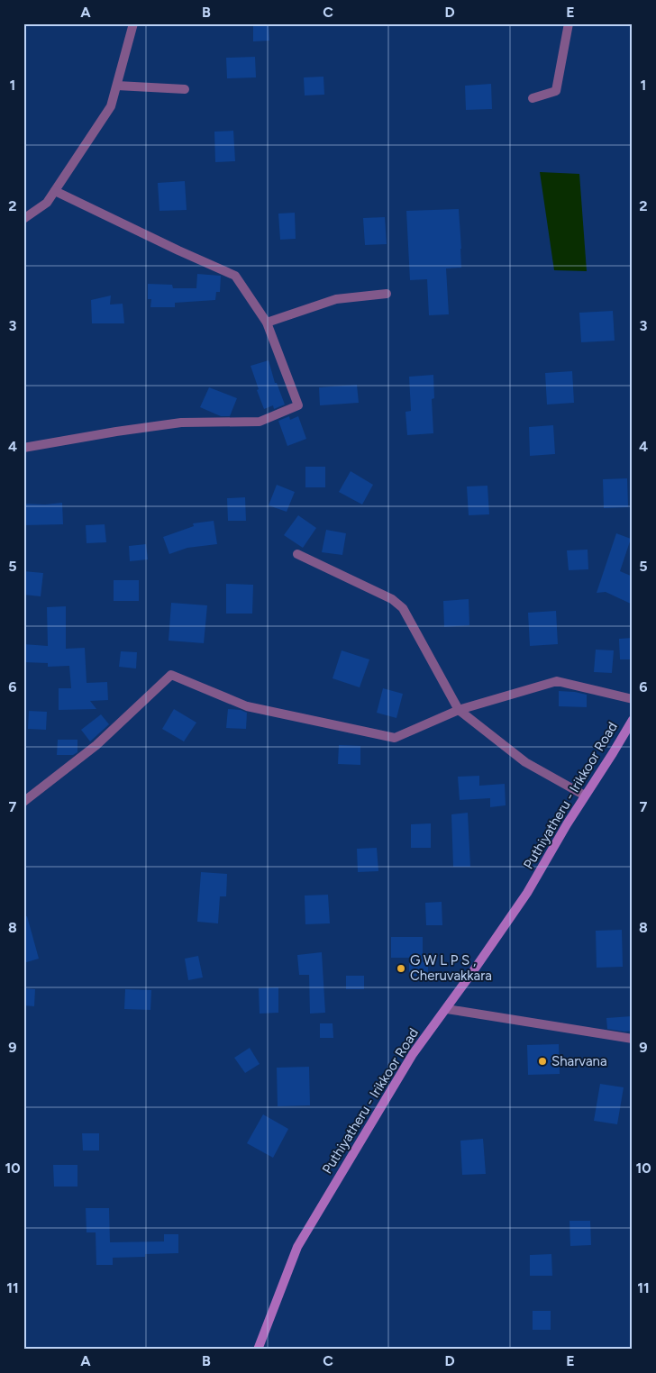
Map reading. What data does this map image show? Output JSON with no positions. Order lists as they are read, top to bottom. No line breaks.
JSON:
{"streets":{"main road":["Puthiyatheru - Irikkoor Road"]},"places":["G W L P S , Cheruvakkara","Sharvana"],"grid":{"columns":["A","B","C","D","E"],"rows":["1","2","3","4","5","6","7","8","9","10","11"]}}
